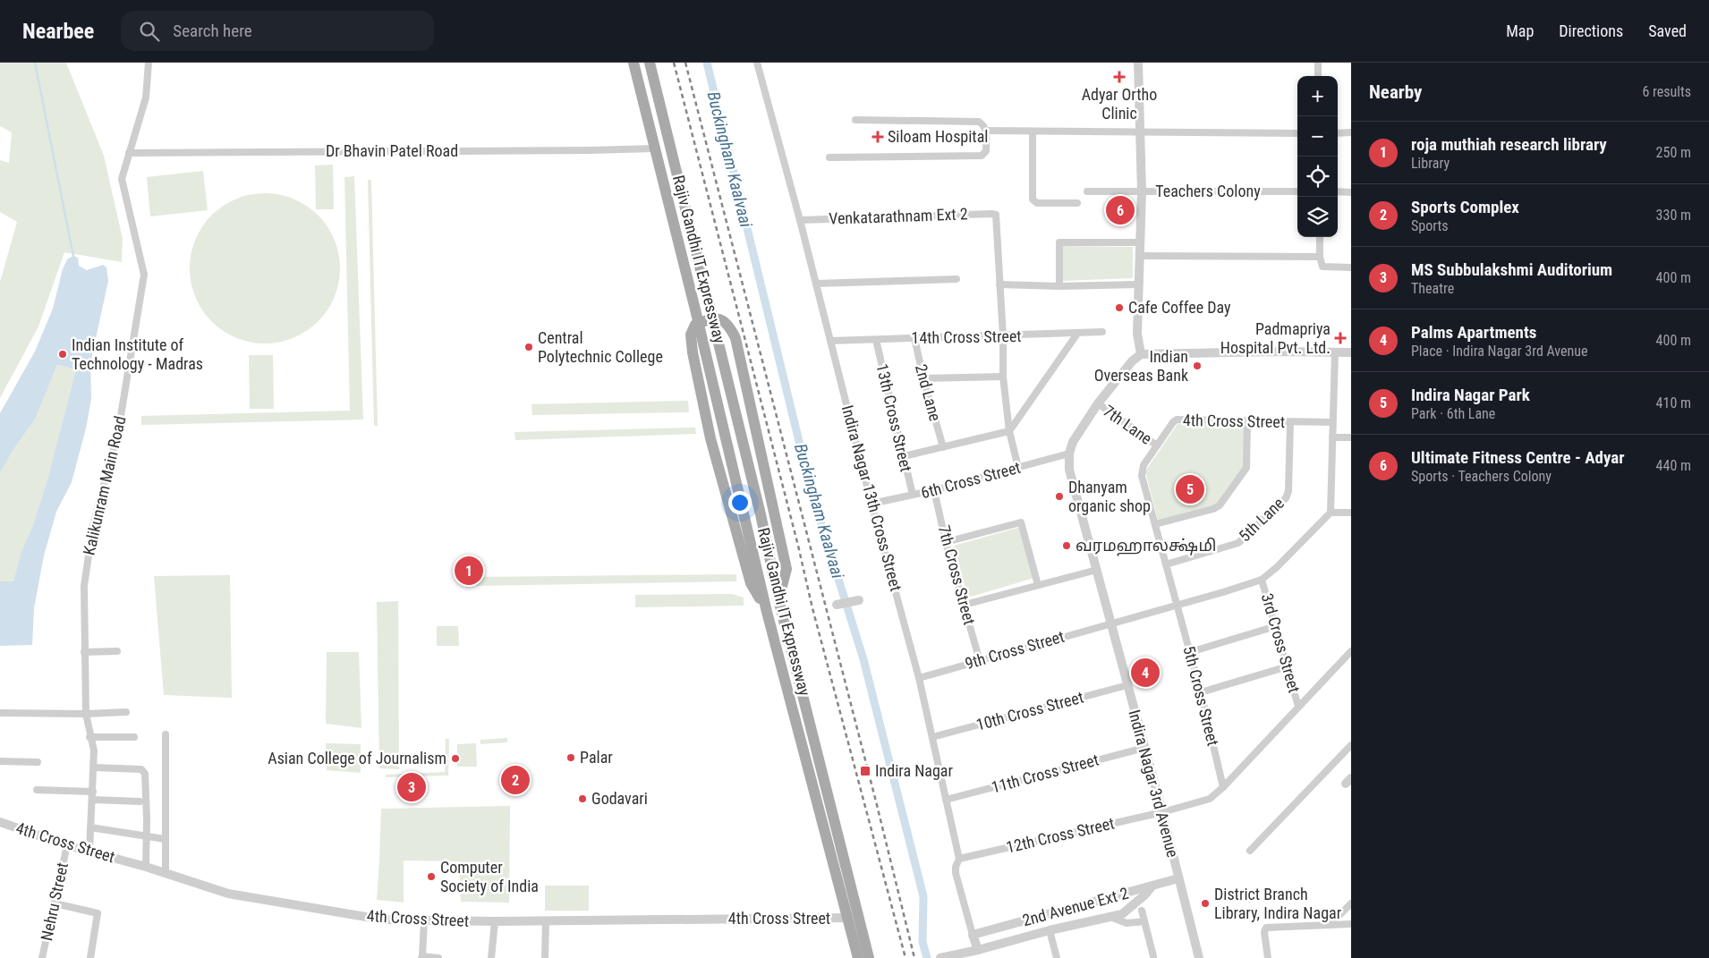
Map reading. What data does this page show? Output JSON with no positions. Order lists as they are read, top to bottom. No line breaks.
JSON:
{"streets":{"main road":["Rajiv Gandhi IT Expressway"],"street":["Dr Bhavin Patel Road","Teachers Colony","Venkatarathnam Ext 2","14th Cross Street","2nd Lane","13th Cross Street","4th Cross Street","7th Lane","6th Cross Street","Kalikunram Main Road","Indira Nagar 13th Cross Street","5th Lane","7th Cross Street","3rd Cross Street","9th Cross Street","5th Cross Street","10th Cross Street","11th Cross Street","Indira Nagar 3rd Avenue","12th Cross Street","Nehru Street","2nd Avenue Ext 2"]},"crossings":[["Dr Bhavin Patel Road","Rajiv Gandhi IT Expressway"],["Dr Bhavin Patel Road","Kalikunram Main Road"],["Venkatarathnam Ext 2","Indira Nagar 13th Cross Street"],["Rajiv Gandhi IT Expressway","4th Cross Street"],["14th Cross Street","2nd Lane"],["14th Cross Street","13th Cross Street"],["14th Cross Street","Indira Nagar 13th Cross Street"],["13th Cross Street","6th Cross Street"],["4th Cross Street","7th Lane"],["4th Cross Street","Kalikunram Main Road"],["4th Cross Street","5th Lane"],["4th Cross Street","9th Cross Street"],["4th Cross Street","5th Cross Street"],["4th Cross Street","Nehru Street"],["6th Cross Street","Indira Nagar 13th Cross Street"],["6th Cross Street","7th Cross Street"],["6th Cross Street","Indira Nagar 3rd Avenue"],["Indira Nagar 13th Cross Street","9th Cross Street"],["Indira Nagar 13th Cross Street","10th Cross Street"],["Indira Nagar 13th Cross Street","11th Cross Street"],["Indira Nagar 13th Cross Street","12th Cross Street"],["Indira Nagar 13th Cross Street","2nd Avenue Ext 2"],["7th Cross Street","9th Cross Street"],["3rd Cross Street","9th Cross Street"],["3rd Cross Street","12th Cross Street"],["9th Cross Street","5th Cross Street"],["9th Cross Street","Indira Nagar 3rd Avenue"],["5th Cross Street","12th Cross Street"],["10th Cross Street","Indira Nagar 3rd Avenue"],["11th Cross Street","Indira Nagar 3rd Avenue"],["Indira Nagar 3rd Avenue","12th Cross Street"],["Indira Nagar 3rd Avenue","2nd Avenue Ext 2"]],"water":["Buckingham Kaalvaai"],"places":{"health":["Adyar Ortho Clinic","Siloam Hospital","Padmapriya Hospital Pvt. Ltd."],"other":["Cafe Coffee Day","Central Polytechnic College","Indian Institute of Technology - Madras","Indian Overseas Bank","Dhanyam organic shop","வரமஹாலக்ஷ்மி","Palar","Asian College of Journalism","Godavari","Computer Society of India","District Branch Library, Indira Nagar"],"transit":["Indira Nagar"]},"page":{"header":"Nearbee","search":"Search here","nav":["Map","Directions","Saved"],"heading":["Nearby","6 results"],"map_buttons":["+","−"],"list":[{"mark":"1","name":"roja muthiah research library","note":"Library","value":"250 m"},{"mark":"2","name":"Sports Complex","note":"Sports","value":"330 m"},{"mark":"3","name":"MS Subbulakshmi Auditorium","note":"Theatre","value":"400 m"},{"mark":"4","name":"Palms Apartments","note":"Place · Indira Nagar 3rd Avenue","value":"400 m"},{"mark":"5","name":"Indira Nagar Park","note":"Park · 6th Lane","value":"410 m"},{"mark":"6","name":"Ultimate Fitness Centre - Adyar","note":"Sports · Teachers Colony","value":"440 m"}],"pins":["6","5","1","4","2","3"]}}
